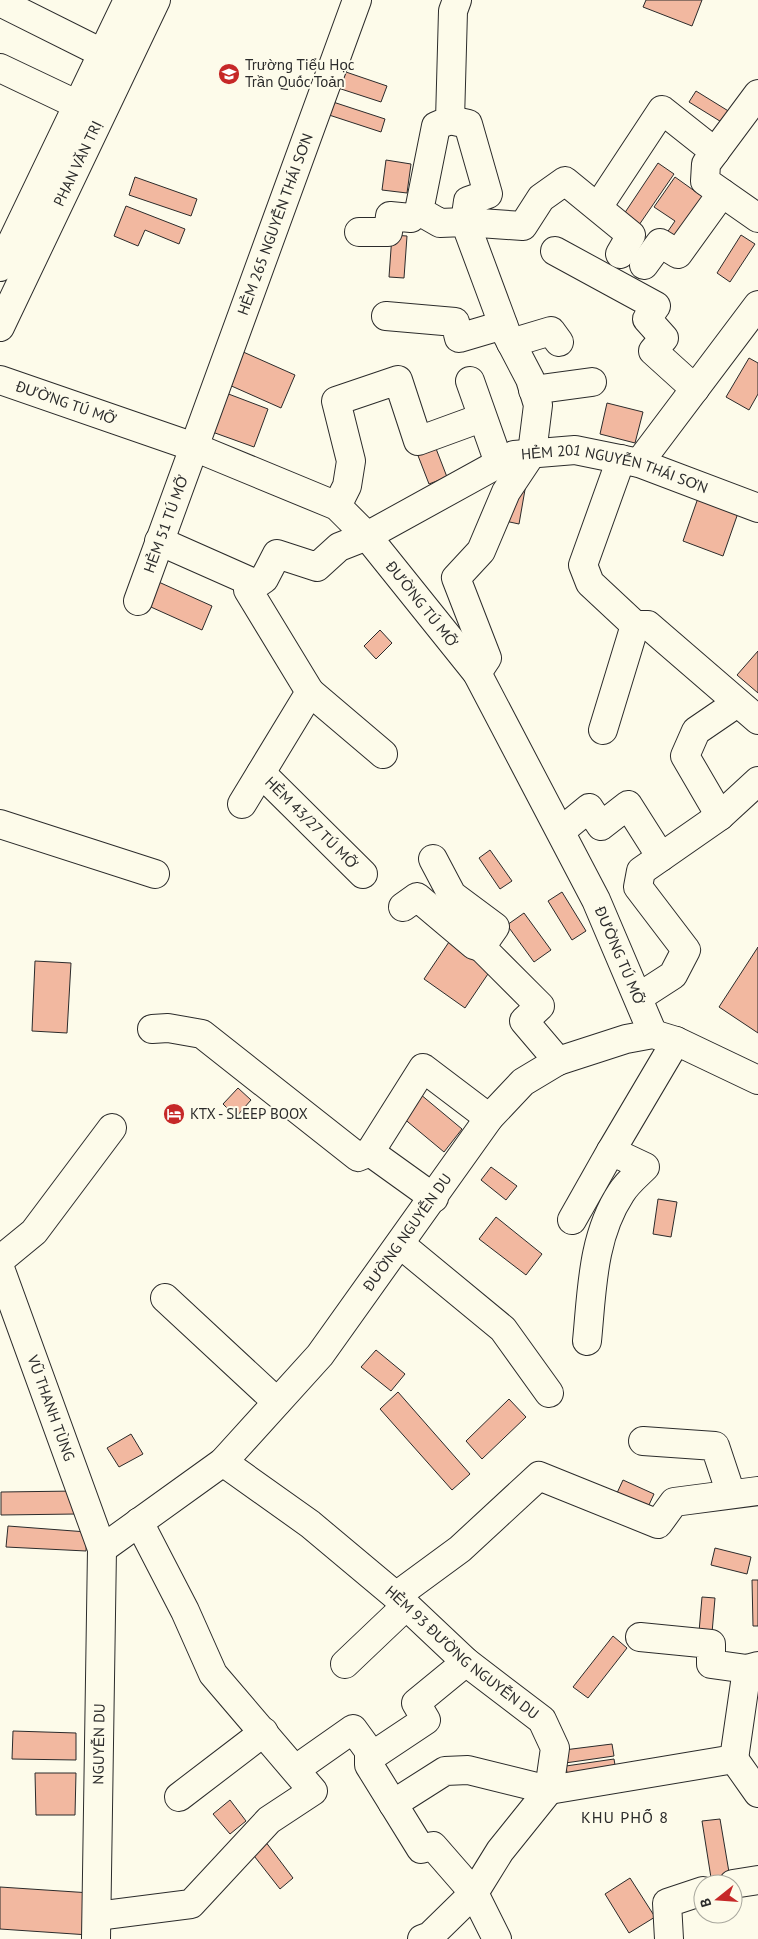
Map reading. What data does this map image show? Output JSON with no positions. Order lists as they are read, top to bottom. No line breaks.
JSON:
{"streets":{"street":["PHAN VĂN TRỊ","HẺM 265 NGUYỄN THÁI SƠN","ĐƯỜNG TÚ MỠ","HẺM 201 NGUYỄN THÁI SƠN","HẺM 51 TÚ MỠ","HẺM 43/27 TÚ MỠ","ĐƯỜNG NGUYỄN DU","VŨ THANH TÙNG","HẺM 93 ĐƯỜNG NGUYỄN DU","NGUYỄN DU"]},"crossings":[["HẺM 265 NGUYỄN THÁI SƠN","ĐƯỜNG TÚ MỠ"],["HẺM 265 NGUYỄN THÁI SƠN","HẺM 51 TÚ MỠ"],["ĐƯỜNG TÚ MỠ","HẺM 201 NGUYỄN THÁI SƠN"],["ĐƯỜNG TÚ MỠ","HẺM 51 TÚ MỠ"],["ĐƯỜNG TÚ MỠ","ĐƯỜNG NGUYỄN DU"],["ĐƯỜNG NGUYỄN DU","VŨ THANH TÙNG"],["ĐƯỜNG NGUYỄN DU","HẺM 93 ĐƯỜNG NGUYỄN DU"],["ĐƯỜNG NGUYỄN DU","NGUYỄN DU"],["VŨ THANH TÙNG","NGUYỄN DU"]],"districts":["KHU PHỐ 8"],"places":{"school or university":["Trường Tiểu Học Trần Quốc Toản"],"hotel":["KTX - SLEEP BOOX"]},"north":"left"}
